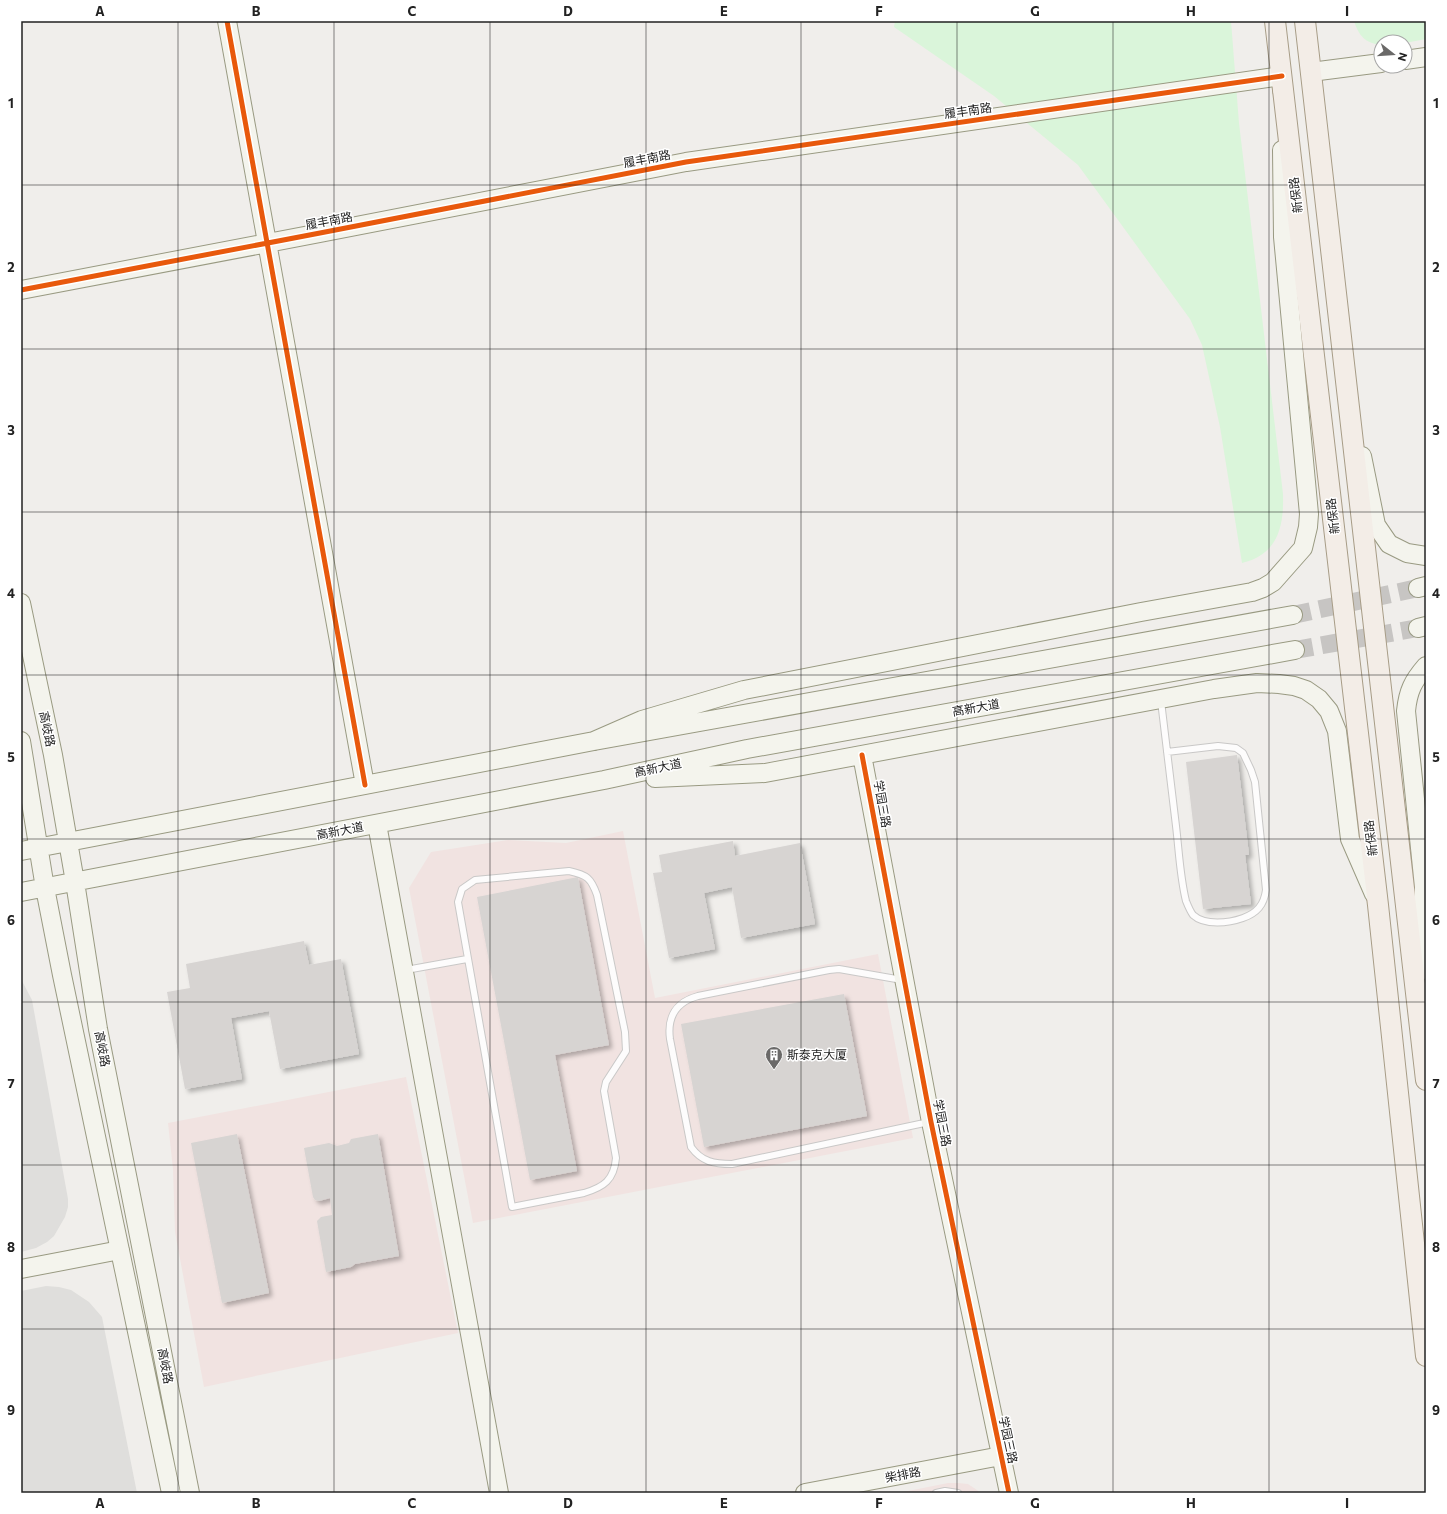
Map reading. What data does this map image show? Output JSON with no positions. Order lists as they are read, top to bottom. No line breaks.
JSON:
{"streets":{"main road":["履丰南路","新保路","高新大道","高岐路","学园三路","柴排路"]},"crossings":[["履丰南路","新保路"],["高新大道","高岐路"],["学园三路","柴排路"]],"places":{"building":["斯泰克大厦"]},"north":"right","grid":{"columns":["A","B","C","D","E","F","G","H","I"],"rows":["1","2","3","4","5","6","7","8","9"]}}
